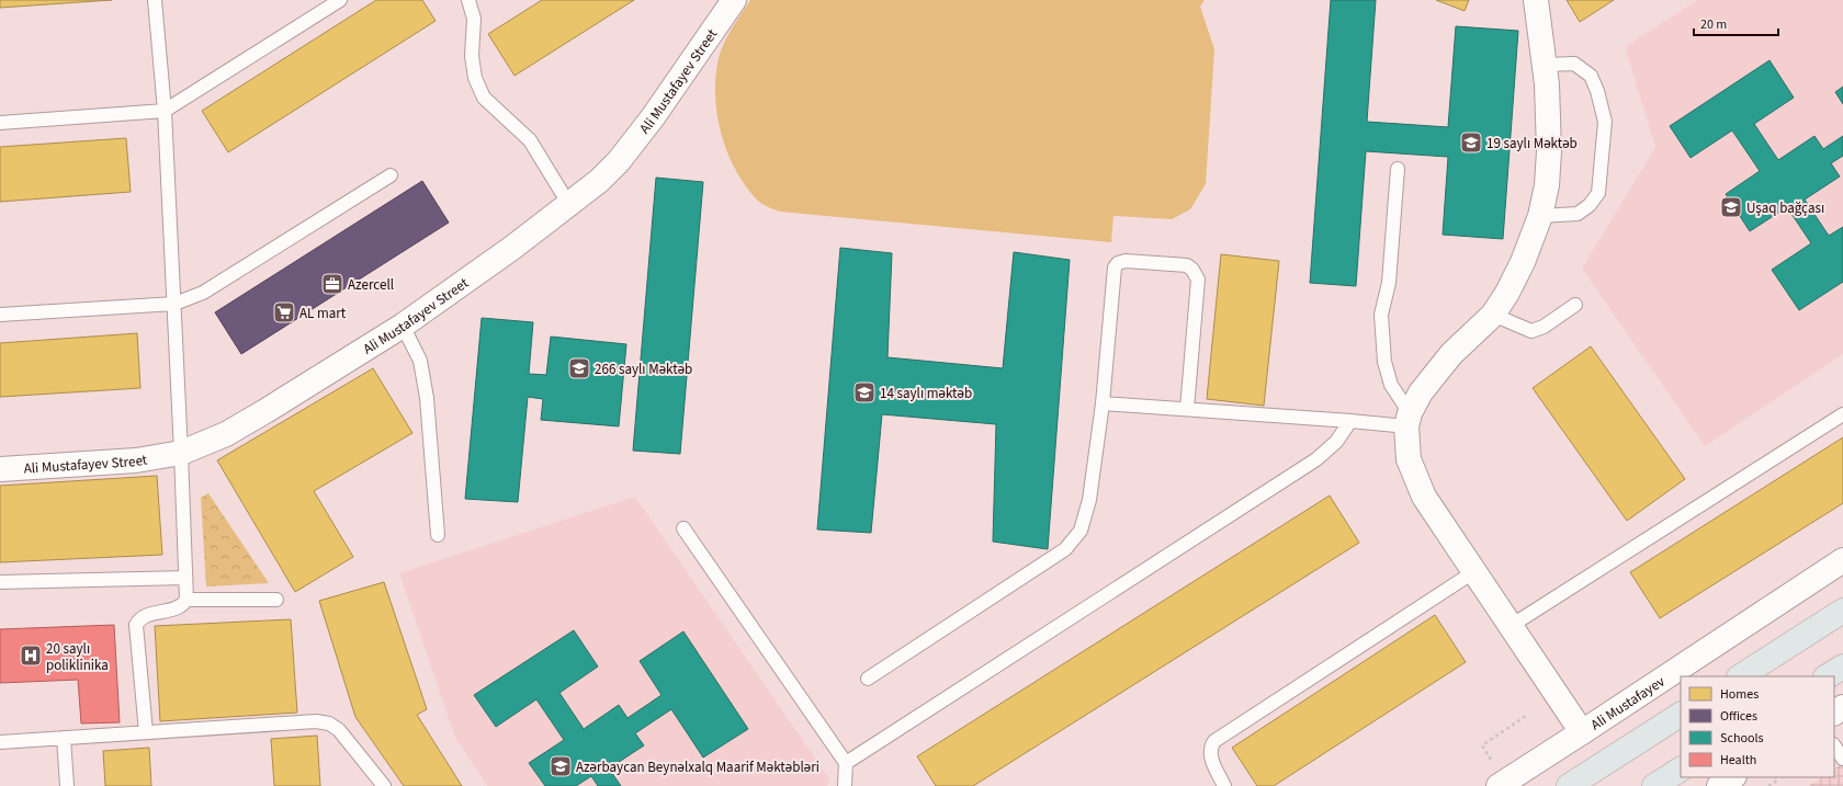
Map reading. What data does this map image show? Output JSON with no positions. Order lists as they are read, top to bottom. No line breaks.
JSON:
{"streets":{"street":["Ali Mustafayev Street","Ali Mustafayev"]},"places":{"school or university":["19 saylı Məktəb","Uşaq bağçası","266 saylı Məktəb","14 saylı məktəb","Azərbaycan Beynəlxalq Maarif Məktəbləri"],"office":["Azercell"],"supermarket":["AL mart"],"hospital":["20 saylı poliklinika"]},"legend":["Homes","Offices","Schools","Health"],"scale_bar":"20 m"}
